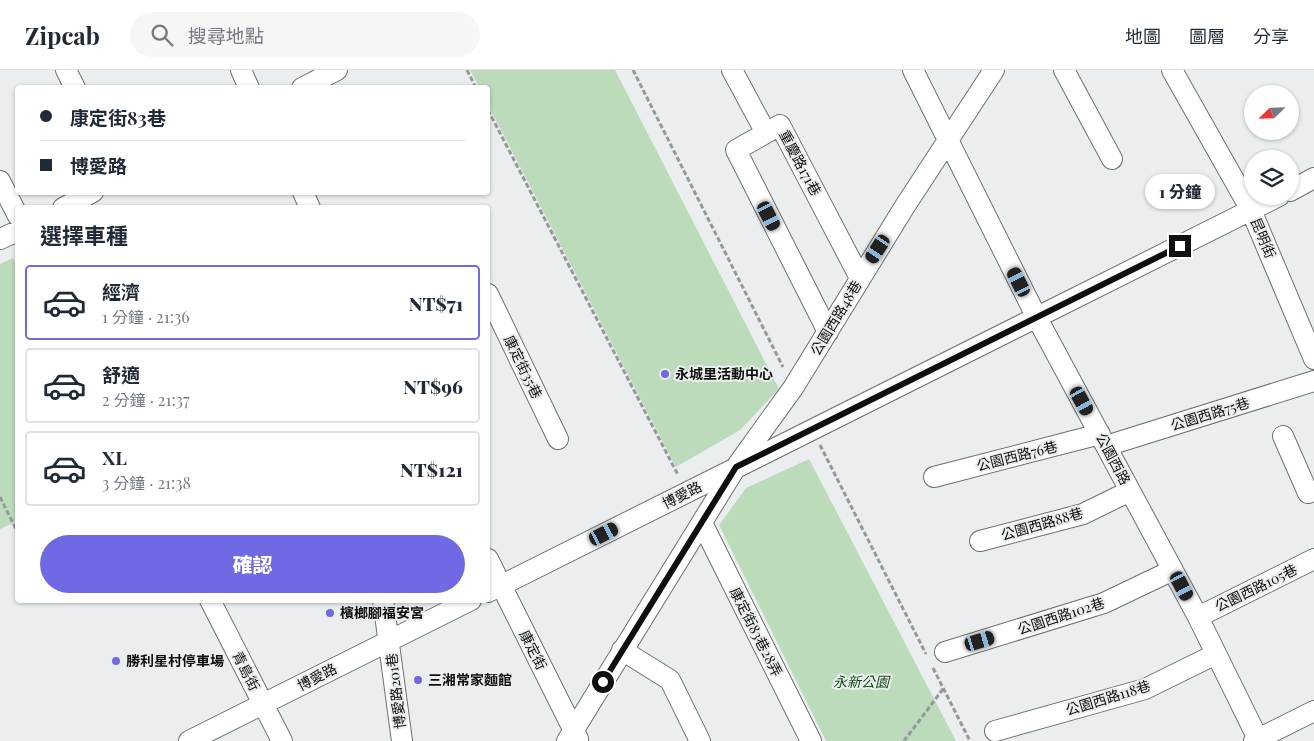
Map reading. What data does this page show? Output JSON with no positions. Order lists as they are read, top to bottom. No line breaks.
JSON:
{"streets":{"street":["重慶路171巷","昆明街","公園西路48巷","康定街35巷","公園西路75巷","公園西路76巷","公園西路","博愛路","公園西路88巷","公園西路105巷","公園西路102巷","康定街83巷28弄","康定街","青島街","博愛路201巷","公園西路118巷"]},"crossings":[["重慶路171巷","公園西路48巷"],["昆明街","博愛路"],["公園西路48巷","公園西路"],["公園西路48巷","博愛路"],["公園西路48巷","康定街83巷28弄"],["公園西路48巷","康定街"],["公園西路75巷","公園西路76巷"],["公園西路75巷","公園西路"],["公園西路76巷","公園西路"],["公園西路","博愛路"],["公園西路","公園西路88巷"],["公園西路","公園西路105巷"],["公園西路","公園西路102巷"],["公園西路","公園西路118巷"],["博愛路","康定街"],["博愛路","青島街"],["博愛路","博愛路201巷"]],"parks":["永新公園"],"places":["永城里活動中心","檳榔腳福安宮","勝利星村停車場","三湘常家麵館"],"north":"bottom left","page":{"header":"Zipcab","search":"搜尋地點","nav":["地圖","圖層","分享"],"banner":["康定街83巷","博愛路"],"bubble":"1 分鐘","heading":"選擇車種","list":[{"name":"經濟","note":"1 分鐘 · 21:36","value":"NT$71"},{"name":"舒適","note":"2 分鐘 · 21:37","value":"NT$96"},{"name":"XL","note":"3 分鐘 · 21:38","value":"NT$121"}],"buttons":"確認"}}
